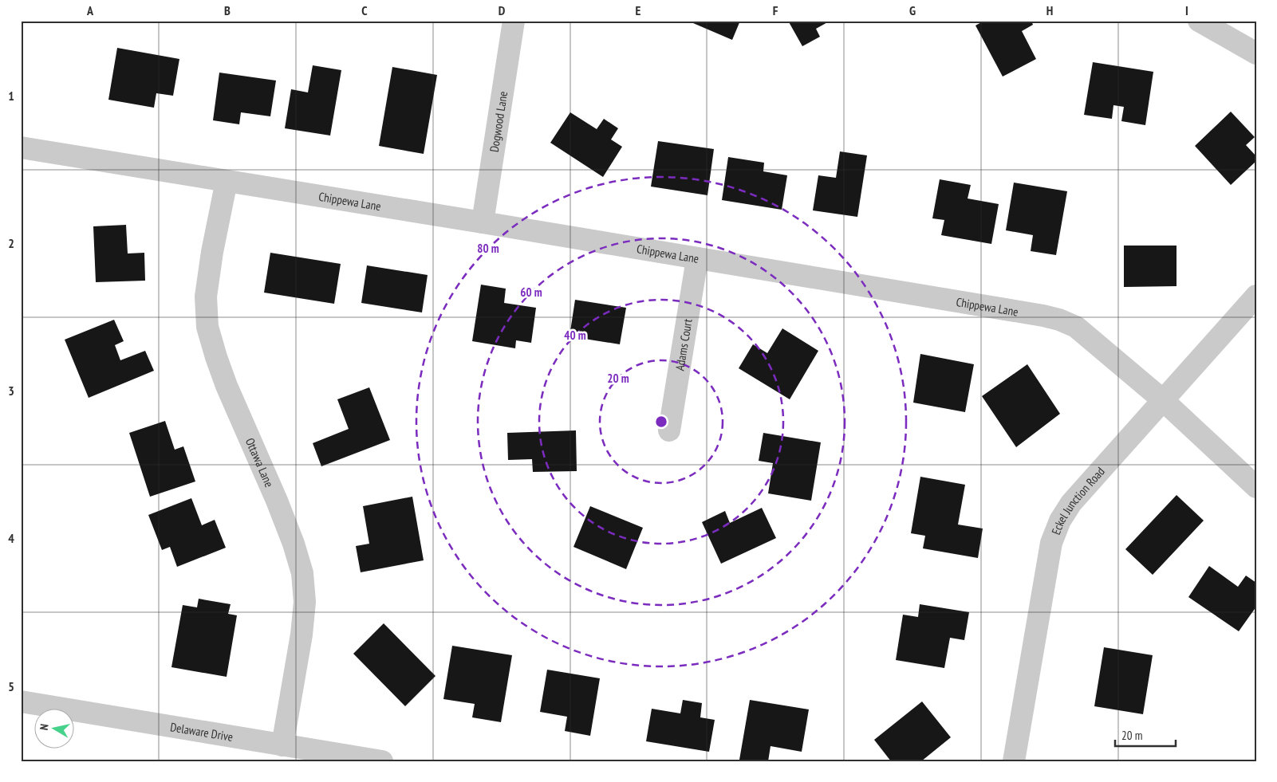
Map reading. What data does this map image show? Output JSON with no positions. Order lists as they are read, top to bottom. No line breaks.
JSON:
{"streets":{"street":["Dogwood Lane","Chippewa Lane","Adams Court","Ottawa Lane","Eckel Junction Road","Delaware Drive"]},"crossings":[["Dogwood Lane","Chippewa Lane"],["Chippewa Lane","Adams Court"],["Chippewa Lane","Ottawa Lane"],["Chippewa Lane","Eckel Junction Road"],["Ottawa Lane","Delaware Drive"]],"scale_bar":"20 m","north":"left","grid":{"columns":["A","B","C","D","E","F","G","H","I"],"rows":["1","2","3","4","5"]},"rings":["80 m","60 m","40 m","20 m"]}
